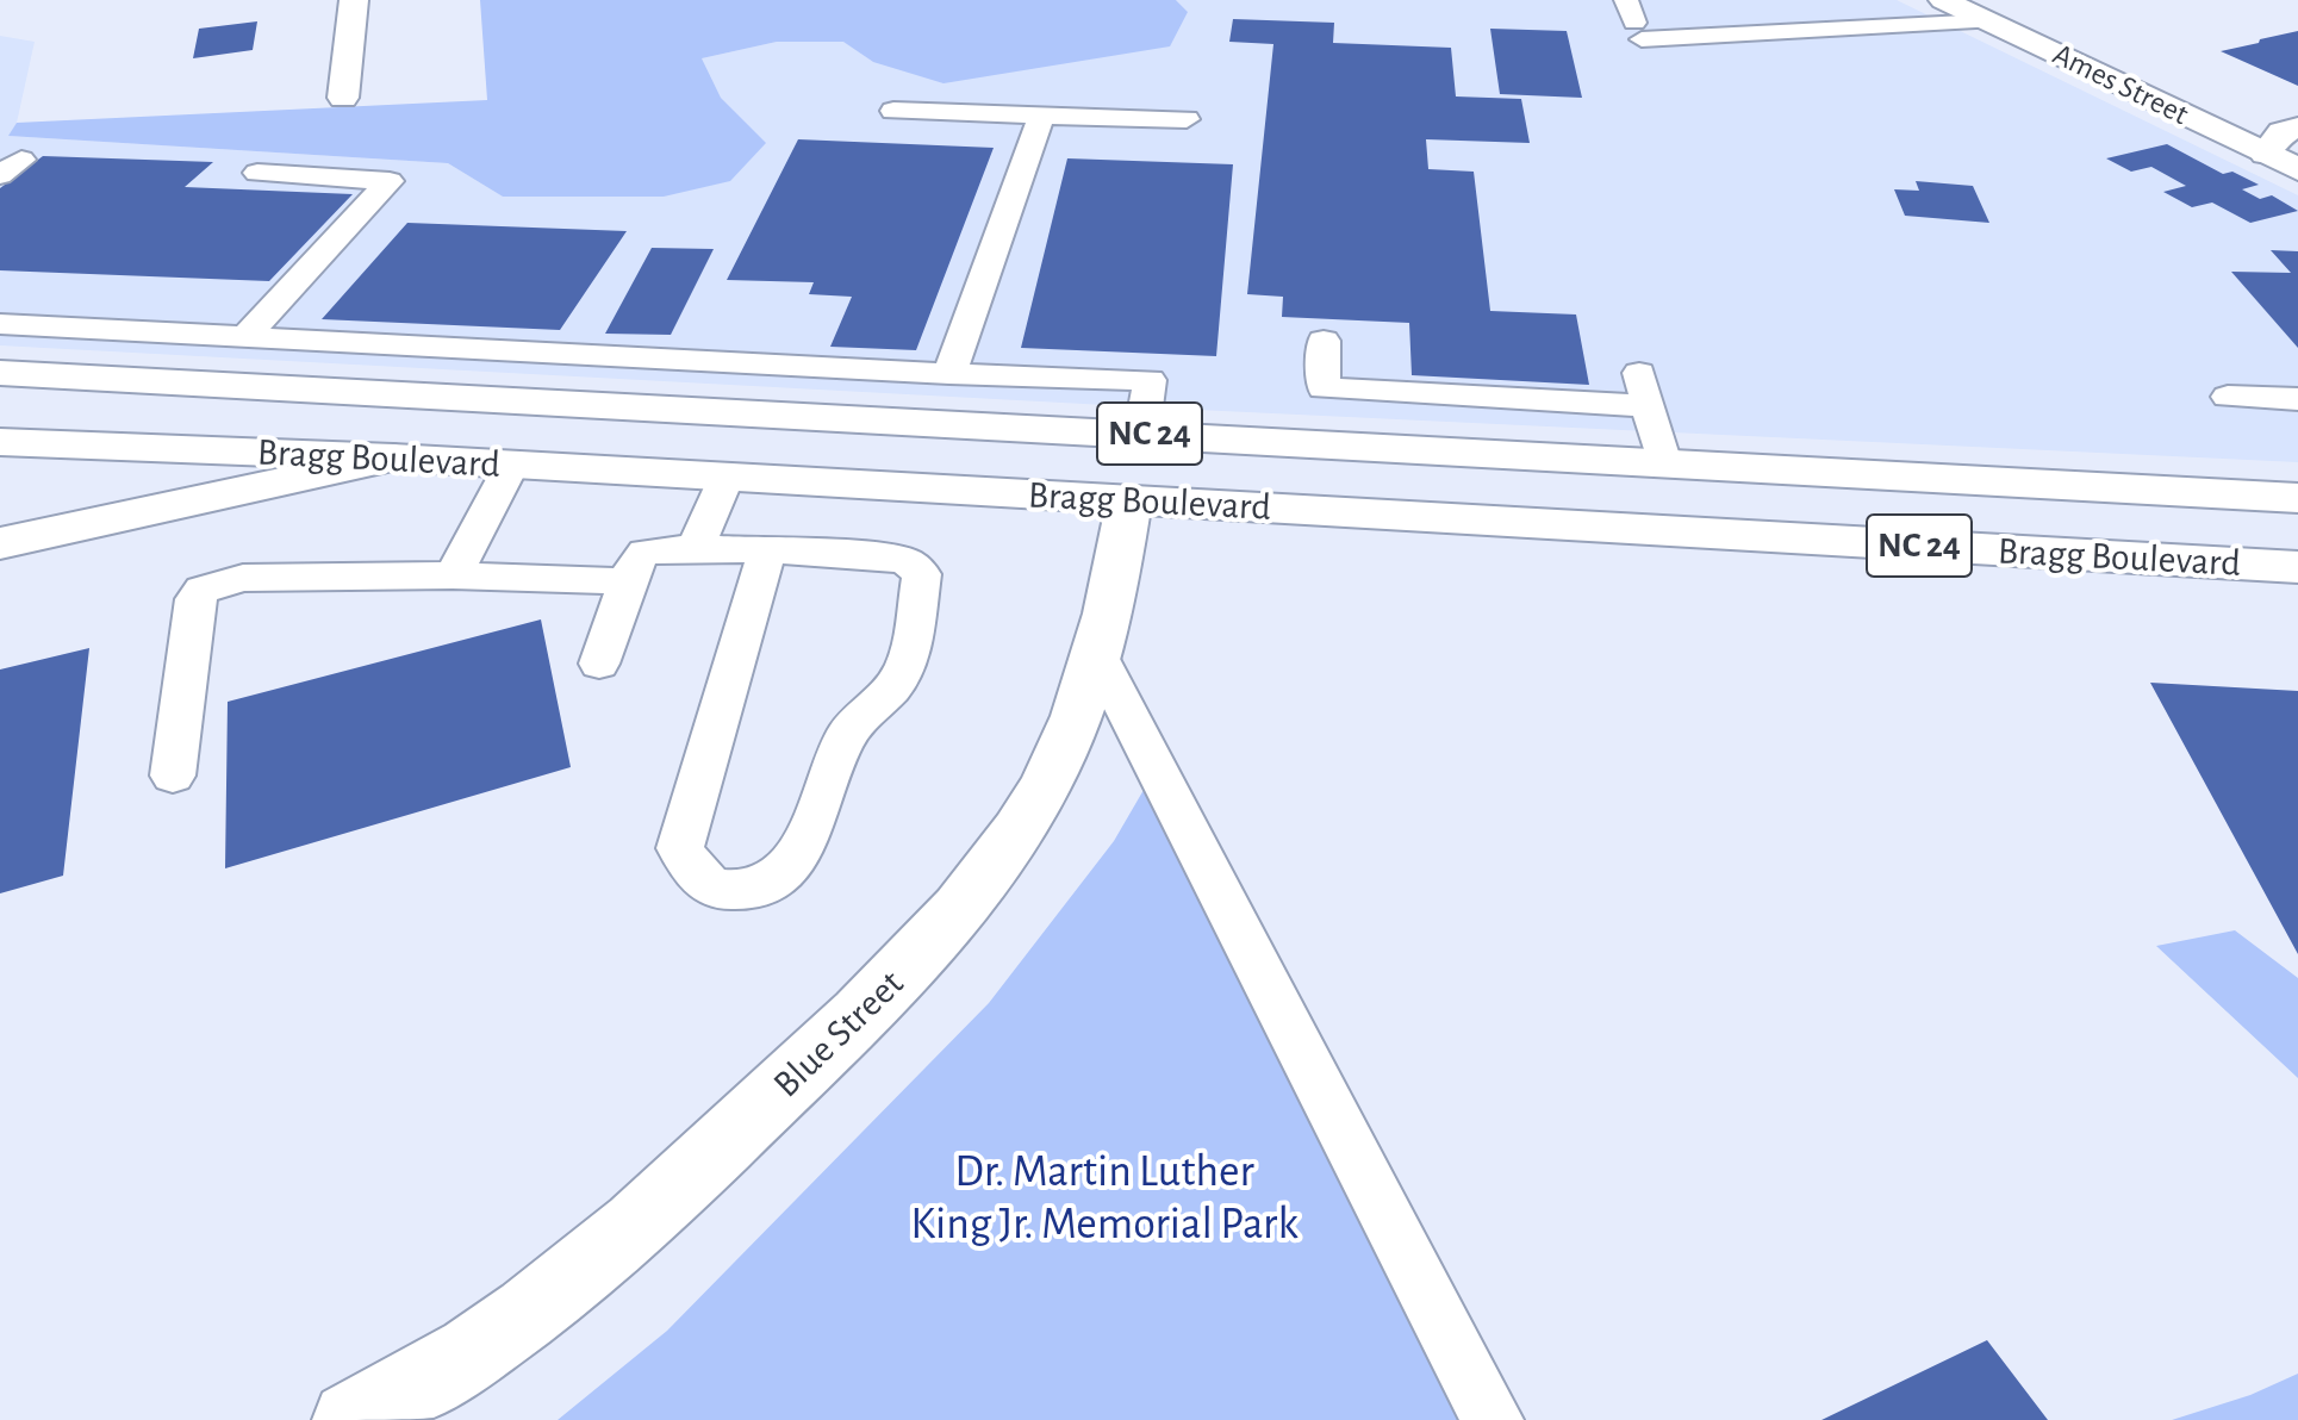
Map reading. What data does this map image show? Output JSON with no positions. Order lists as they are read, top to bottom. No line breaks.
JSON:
{"streets":{"main road":["Ames Street","NC 24","Bragg Boulevard","Blue Street"]},"crossings":[["Bragg Boulevard","Blue Street"]],"parks":["Dr. Martin Luther King Jr. Memorial Park"]}
